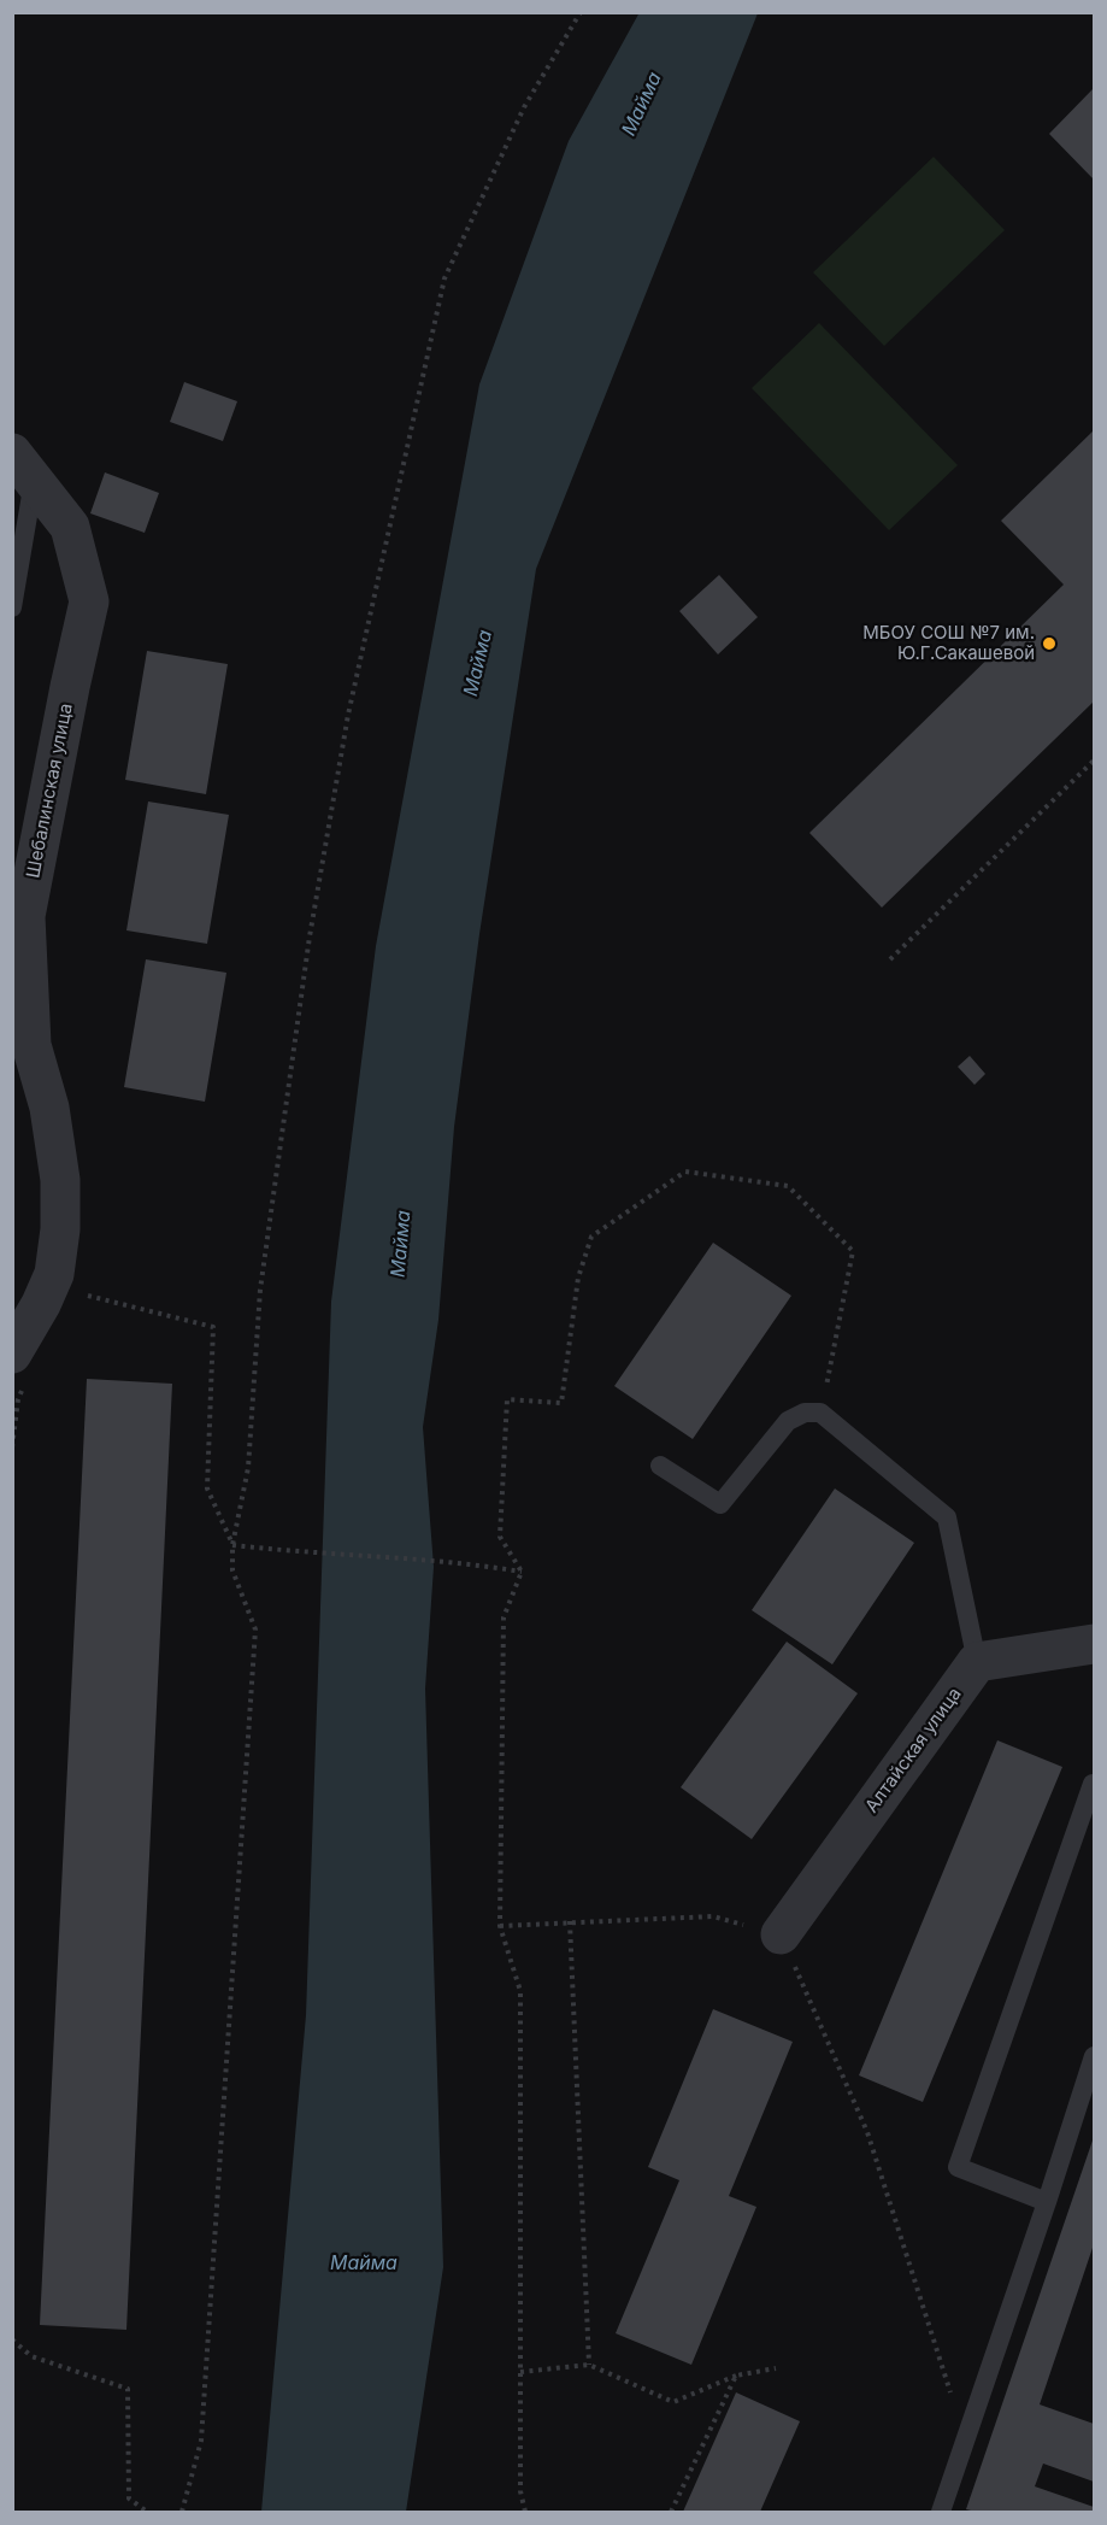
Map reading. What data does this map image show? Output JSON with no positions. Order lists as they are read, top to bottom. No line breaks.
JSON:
{"streets":{"street":["Шебалинская улица","Алтайская улица"]},"water":["Майма"],"places":["МБОУ СОШ №7 им. Ю.Г.Сакашевой"]}
